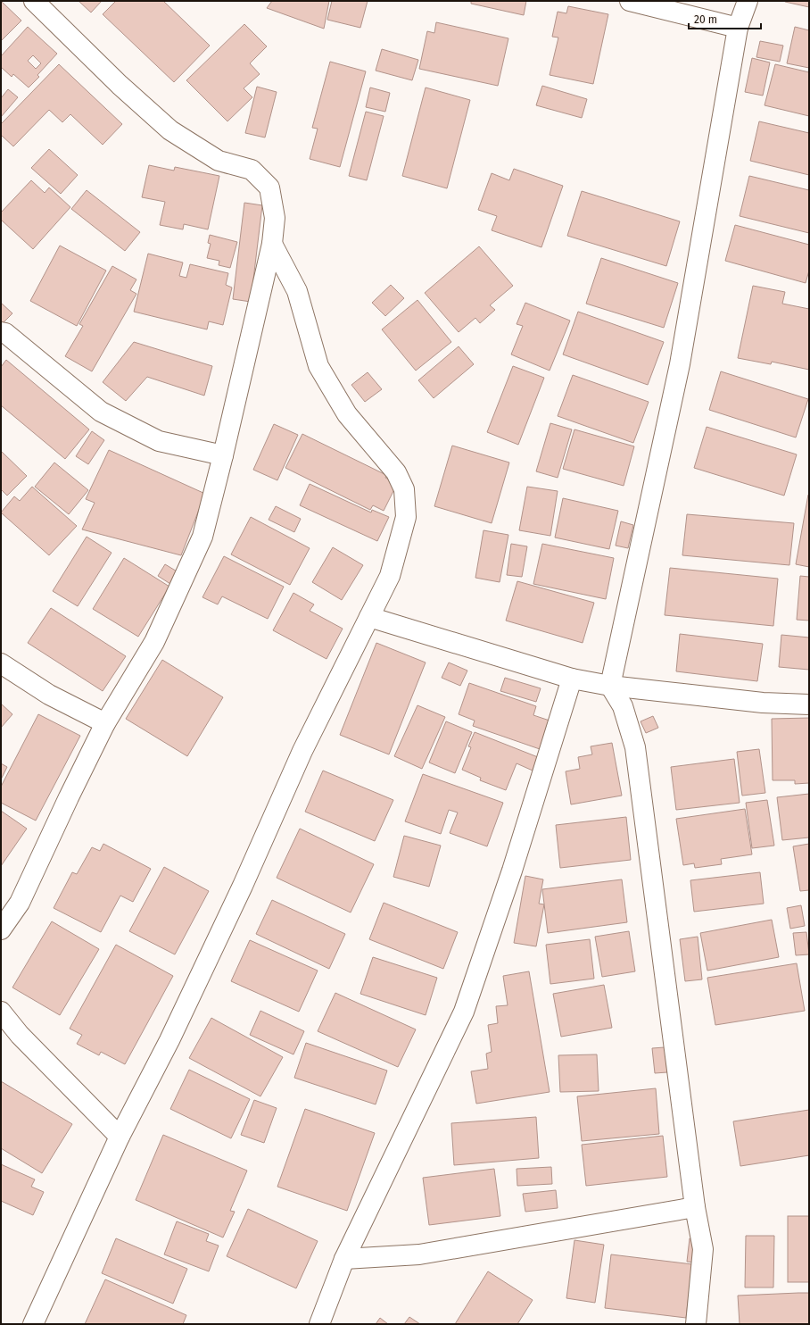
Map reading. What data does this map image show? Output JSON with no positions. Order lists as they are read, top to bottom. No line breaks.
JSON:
{"scale_bar":"20 m"}
